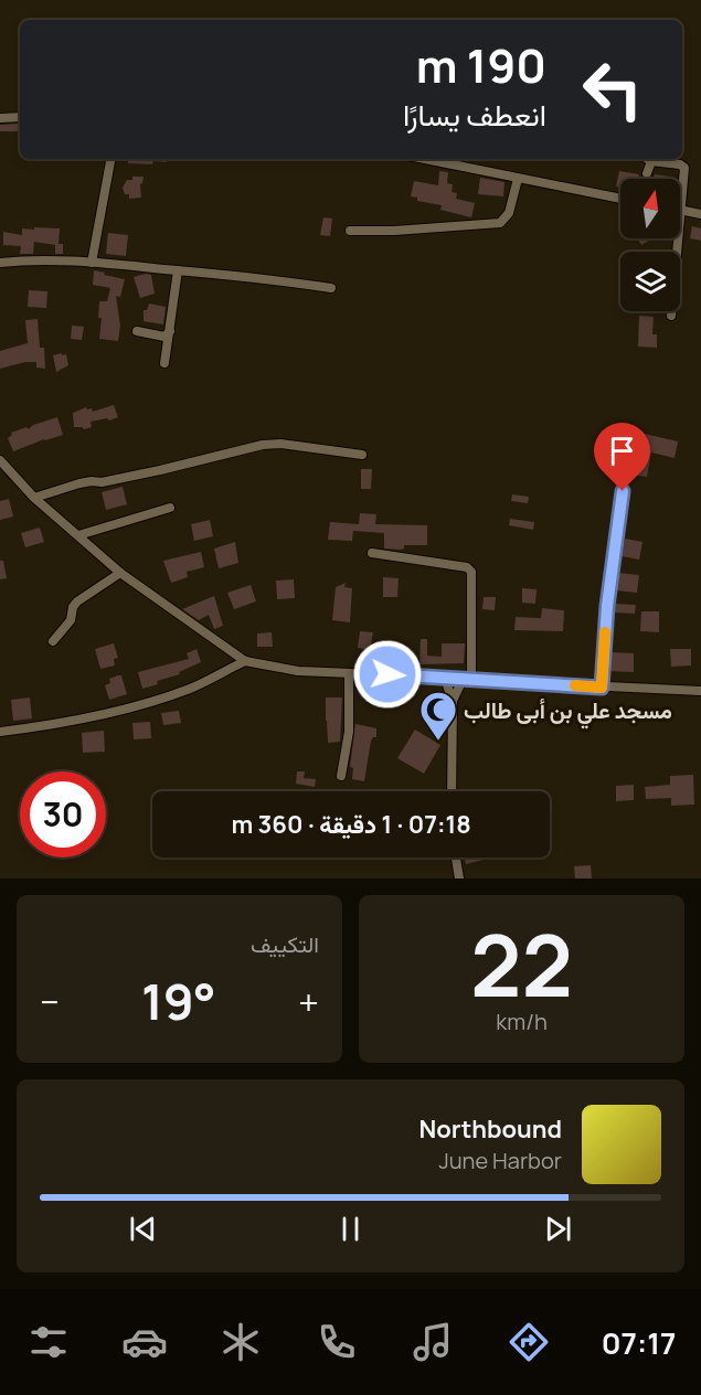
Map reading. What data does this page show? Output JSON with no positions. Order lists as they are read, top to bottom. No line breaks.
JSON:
{"places":{"mosque":["مسجد علي بن أبى طالب"]},"north":"top","page":{"turn":["190 m","انعطف يسارًا"],"limit":"30","trip":"07:18 · 1 دقيقة · 360 m","tile":[["22","km/h"],"التكييف"],"heat":["−","19°","+"],"song":["Northbound","June Harbor"],"tabs":"07:17"}}
